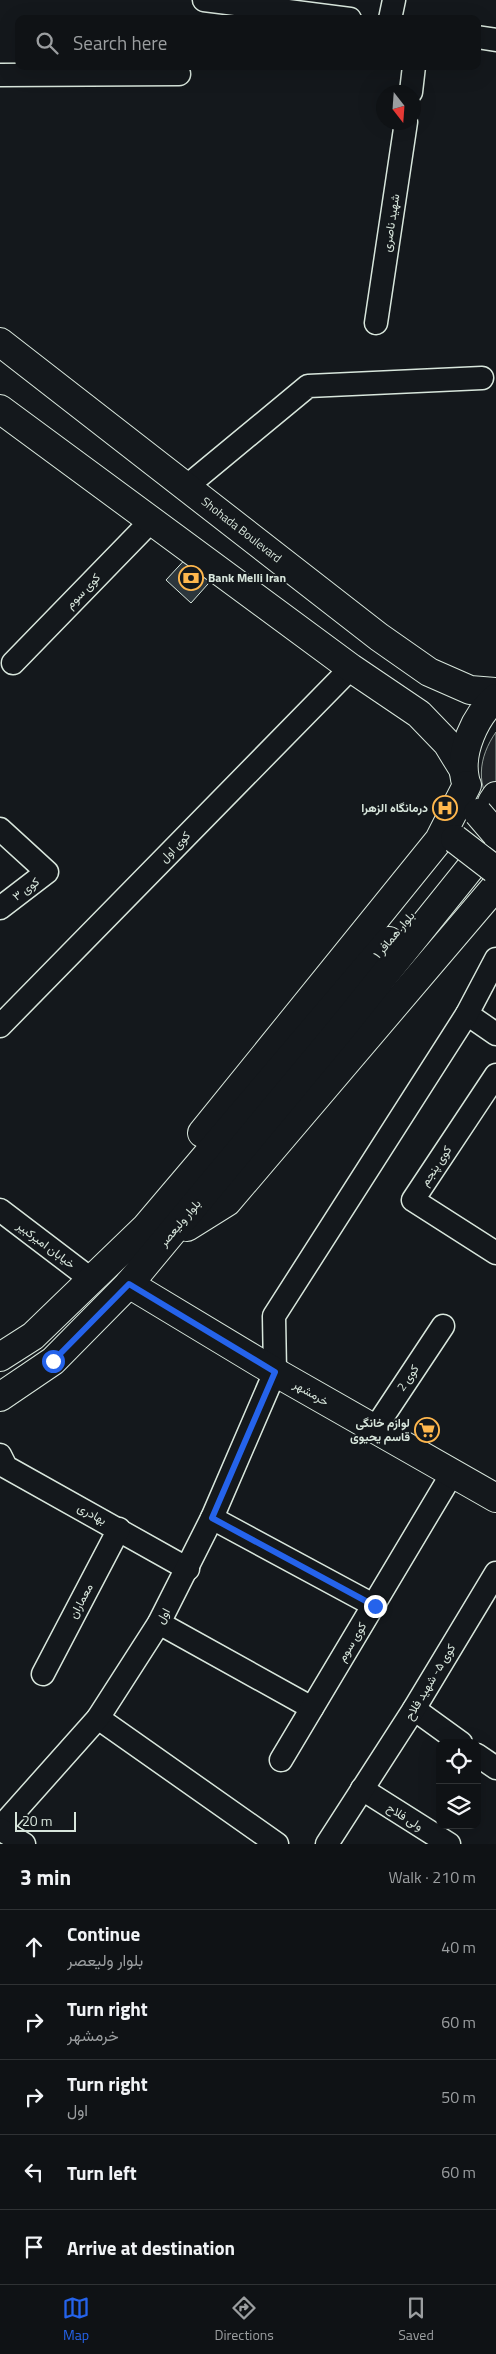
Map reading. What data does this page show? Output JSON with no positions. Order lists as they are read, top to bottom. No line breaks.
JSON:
{"streets":{"main road":["Shohada Boulevard","بلوار همافر ۱","بلوار ولیعصر","خرمشهر"],"street":["شهید ناصری","کوی سوم","کوی اول","کوی ۳","کوی پنجم","خیابان امیرکبیر","کوی 2","بهادری","معماران","اول","کوی ۵- شهید فلاح","ولی فلاح"]},"crossings":[["کوی سوم","خرمشهر"],["بلوار همافر ۱","بلوار ولیعصر"],["بلوار ولیعصر","خیابان امیرکبیر"],["بلوار ولیعصر","خرمشهر"],["کوی 2","خرمشهر"],["خرمشهر","اول"],["بهادری","معماران"],["بهادری","اول"],["کوی ۵- شهید فلاح","ولی فلاح"]],"places":{"bank":["Bank Melli Iran"],"hospital":["درمانگاه الزهرا"],"supermarket":["لوازم خانگی قاسم یحیوی"]},"scale_bar":"20 m","north":"bottom","page":{"search":"Search here","scale":"20 m","heading":["3 min","Walk · 210 m"],"list":[["Continue","بلوار ولیعصر","40 m"],["Turn right","خرمشهر","60 m"],["Turn right","اول","50 m"],["Turn left","60 m"],"Arrive at destination"],"nav":["Map","Directions","Saved"]}}
